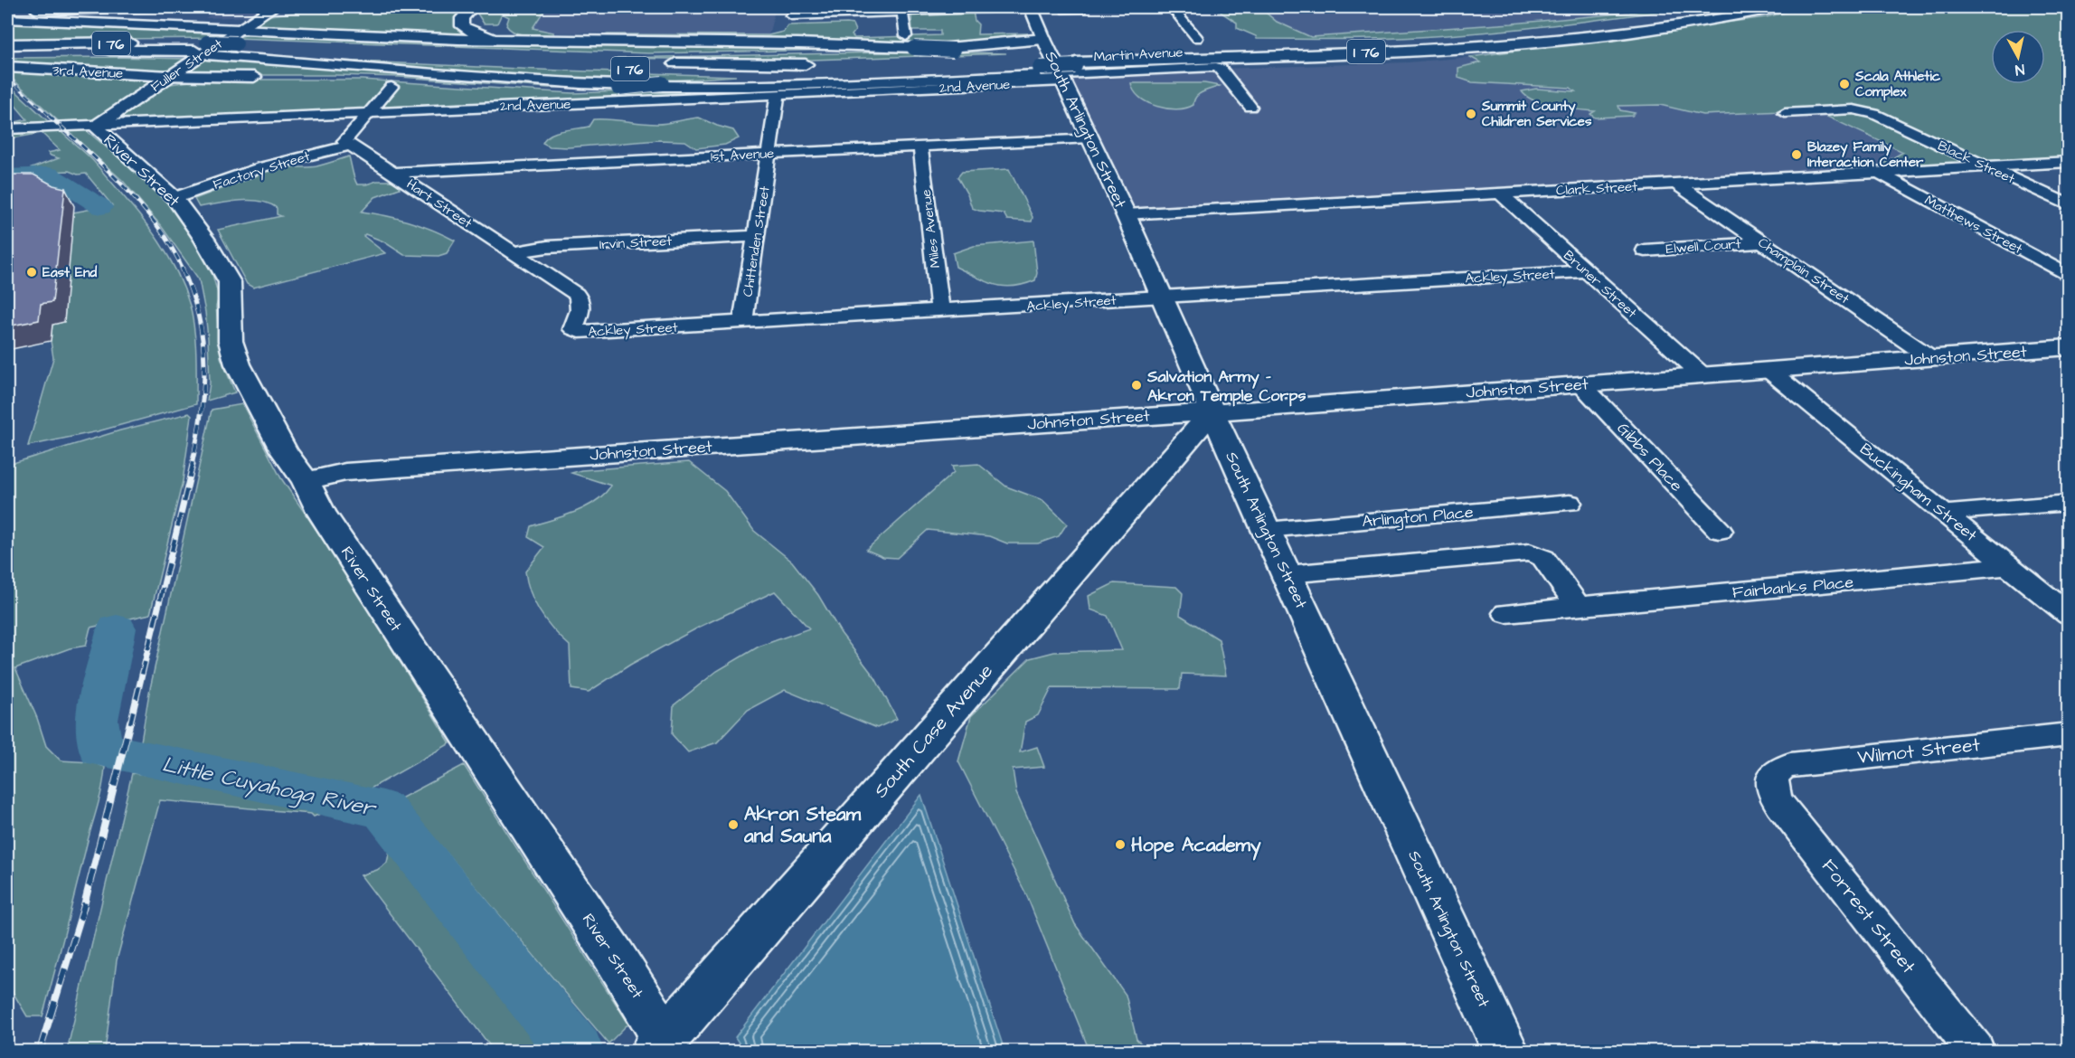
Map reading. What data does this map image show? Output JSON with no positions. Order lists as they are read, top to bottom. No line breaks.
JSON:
{"streets":{"main road":["I 76","Fuller Street","3rd Avenue","South Arlington Street","River Street","Johnston Street","South Case Avenue"],"street":["2nd Avenue","1st Avenue","Black Street","Factory Street","Clark Street","Hart Street","Matthews Street","Miles Avenue","Chittenden Street","Irvin Street","Elwell Court","Champlain Street","Ackley Street","Bruner Street","Gibbs Place","Buckingham Street","Arlington Place","Fairbanks Place","Wilmot Street","Forrest Street"]},"crossings":[["I 76","2nd Avenue"],["I 76","South Arlington Street"],["Fuller Street","3rd Avenue"],["Fuller Street","2nd Avenue"],["Fuller Street","River Street"],["2nd Avenue","South Arlington Street"],["2nd Avenue","River Street"],["2nd Avenue","Chittenden Street"],["South Arlington Street","1st Avenue"],["South Arlington Street","Clark Street"],["South Arlington Street","Ackley Street"],["South Arlington Street","Johnston Street"],["South Arlington Street","Arlington Place"],["South Arlington Street","South Case Avenue"],["1st Avenue","Hart Street"],["1st Avenue","Miles Avenue"],["1st Avenue","Chittenden Street"],["Black Street","Clark Street"],["River Street","Factory Street"],["River Street","Johnston Street"],["River Street","South Case Avenue"],["Factory Street","Hart Street"],["Clark Street","Matthews Street"],["Clark Street","Champlain Street"],["Clark Street","Bruner Street"],["Hart Street","Irvin Street"],["Hart Street","Ackley Street"],["Miles Avenue","Ackley Street"],["Chittenden Street","Irvin Street"],["Chittenden Street","Ackley Street"],["Elwell Court","Champlain Street"],["Champlain Street","Johnston Street"],["Ackley Street","Bruner Street"],["Bruner Street","Johnston Street"],["Johnston Street","Gibbs Place"],["Johnston Street","Buckingham Street"],["Johnston Street","South Case Avenue"],["Buckingham Street","Fairbanks Place"],["Wilmot Street","Forrest Street"]],"water":["Little Cuyahoga River"],"places":["Scala Athletic Complex","Summit County Children Services","Blazey Family Interaction Center","East End","Salvation Army - Akron Temple Corps","Akron Steam and Sauna","Hope Academy"],"north":"bottom"}
